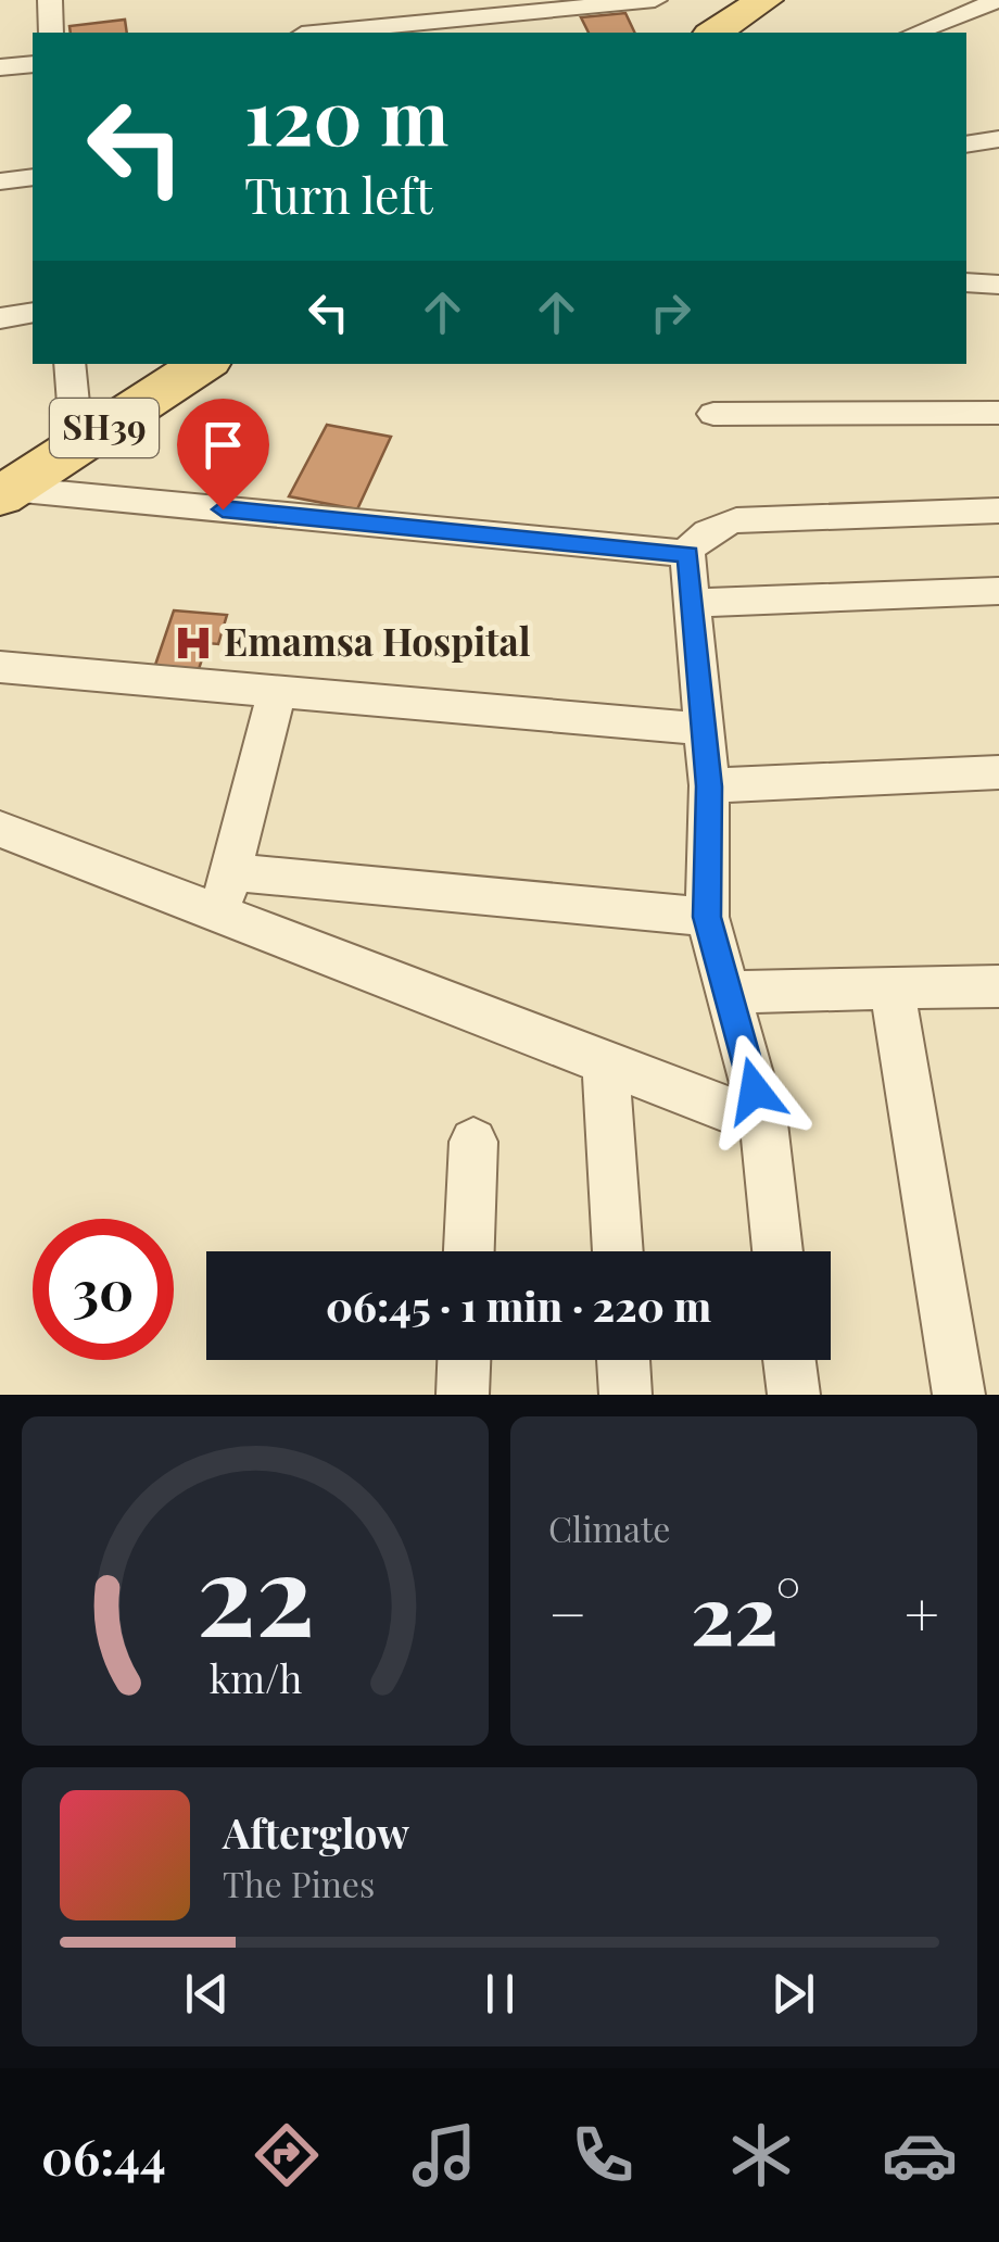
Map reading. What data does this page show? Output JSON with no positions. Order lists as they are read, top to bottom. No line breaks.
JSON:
{"streets":{"main road":["SH39"]},"places":{"hospital":["Emamsa Hospital"]},"page":{"turn":["120 m","Turn left"],"limit":"30","trip":"06:45 · 1 min · 220 m","tile":"Climate","heat":["−","22°","+"],"song":["Afterglow","The Pines"],"tabs":"06:44","gauge":["22","km/h"]}}
